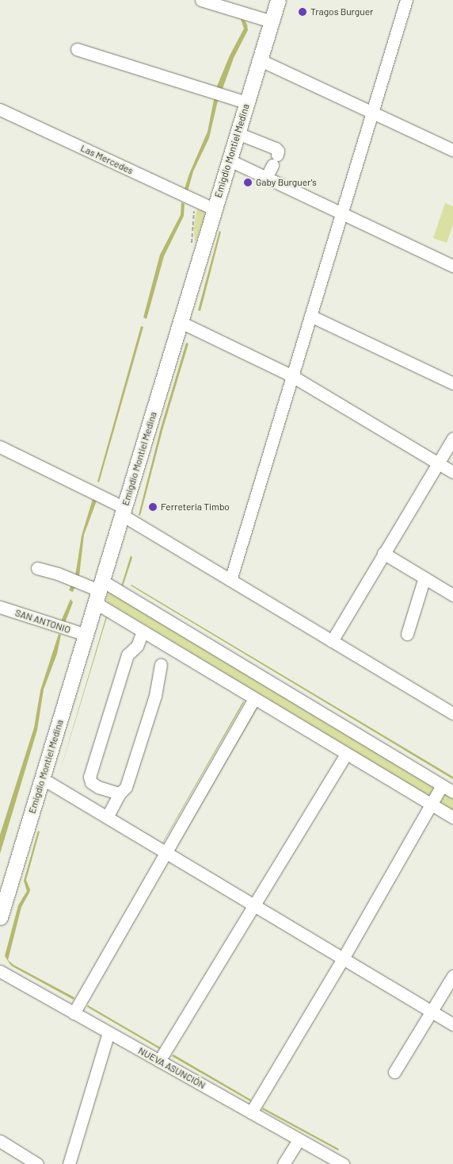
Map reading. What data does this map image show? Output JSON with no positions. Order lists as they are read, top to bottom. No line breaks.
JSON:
{"streets":{"main road":["Emigdio Montiel Medina"],"street":["Las Mercedes","SAN ANTONIO","NUEVA ASUNCIÓN"]},"crossings":[["Emigdio Montiel Medina","Las Mercedes"],["Emigdio Montiel Medina","SAN ANTONIO"]],"places":["Tragos Burguer","Gaby Burguer's","Ferreteria Timbo"]}
